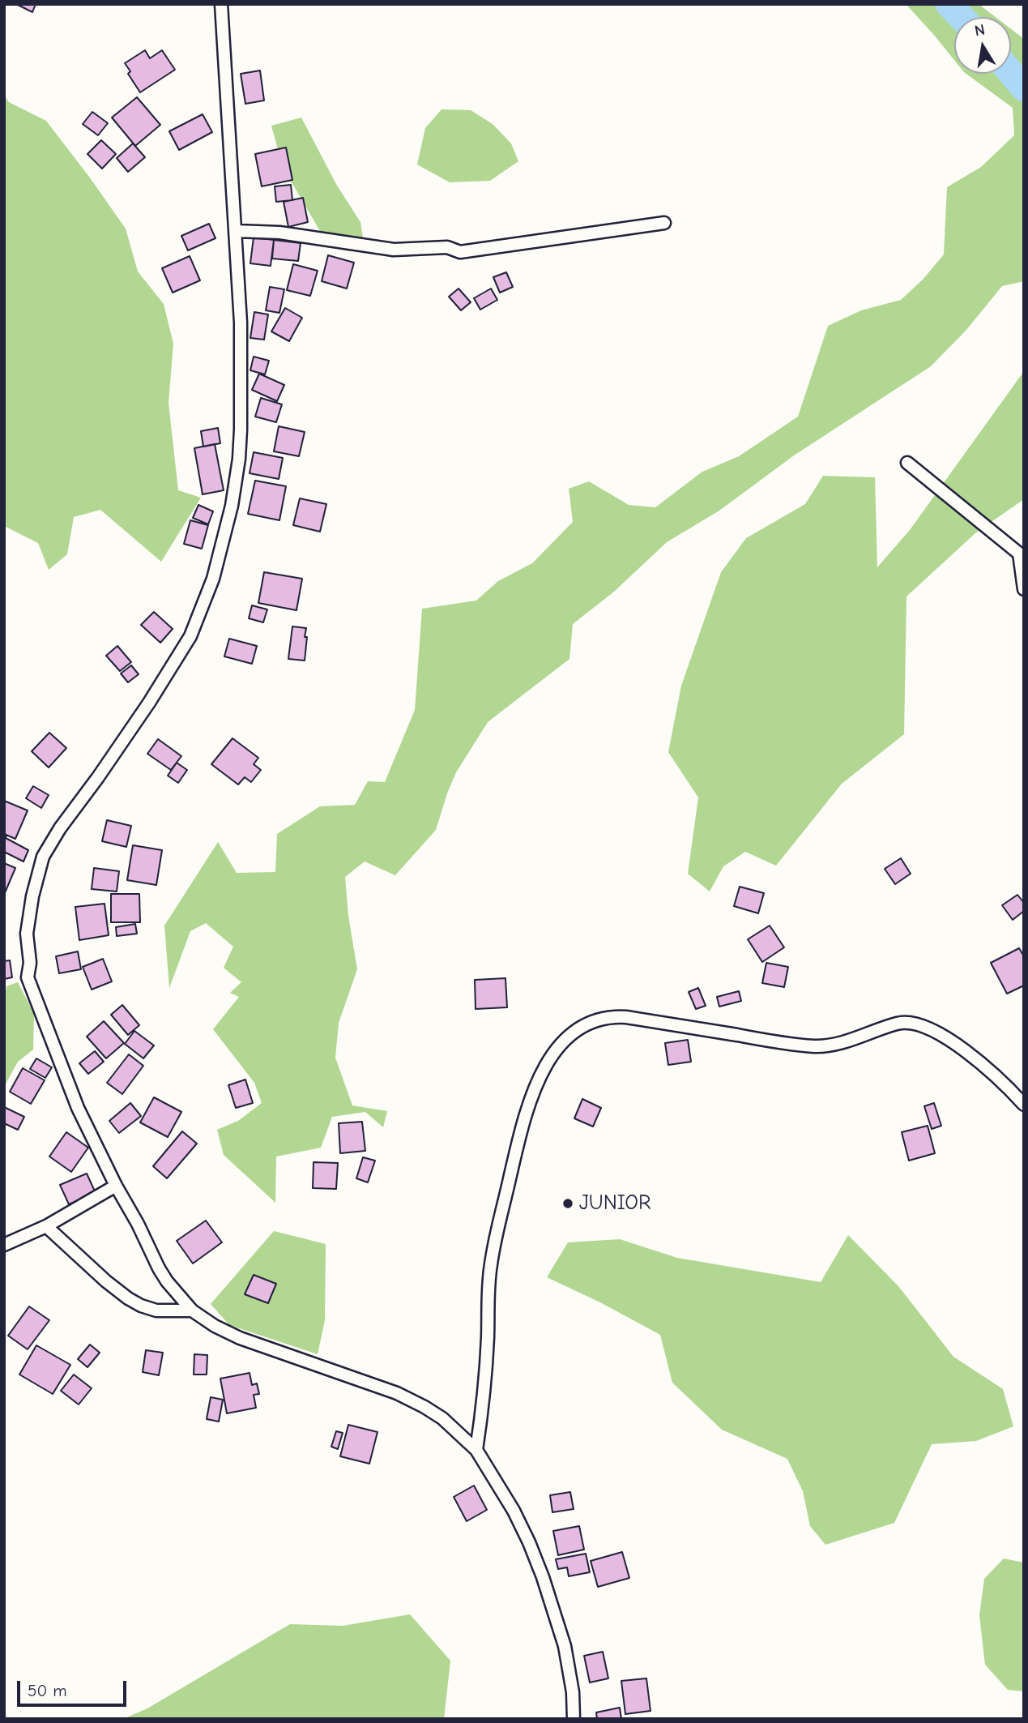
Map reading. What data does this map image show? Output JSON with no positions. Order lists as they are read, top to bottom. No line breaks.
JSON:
{"places":["JUNIOR"],"scale_bar":"50 m","north":"top"}
